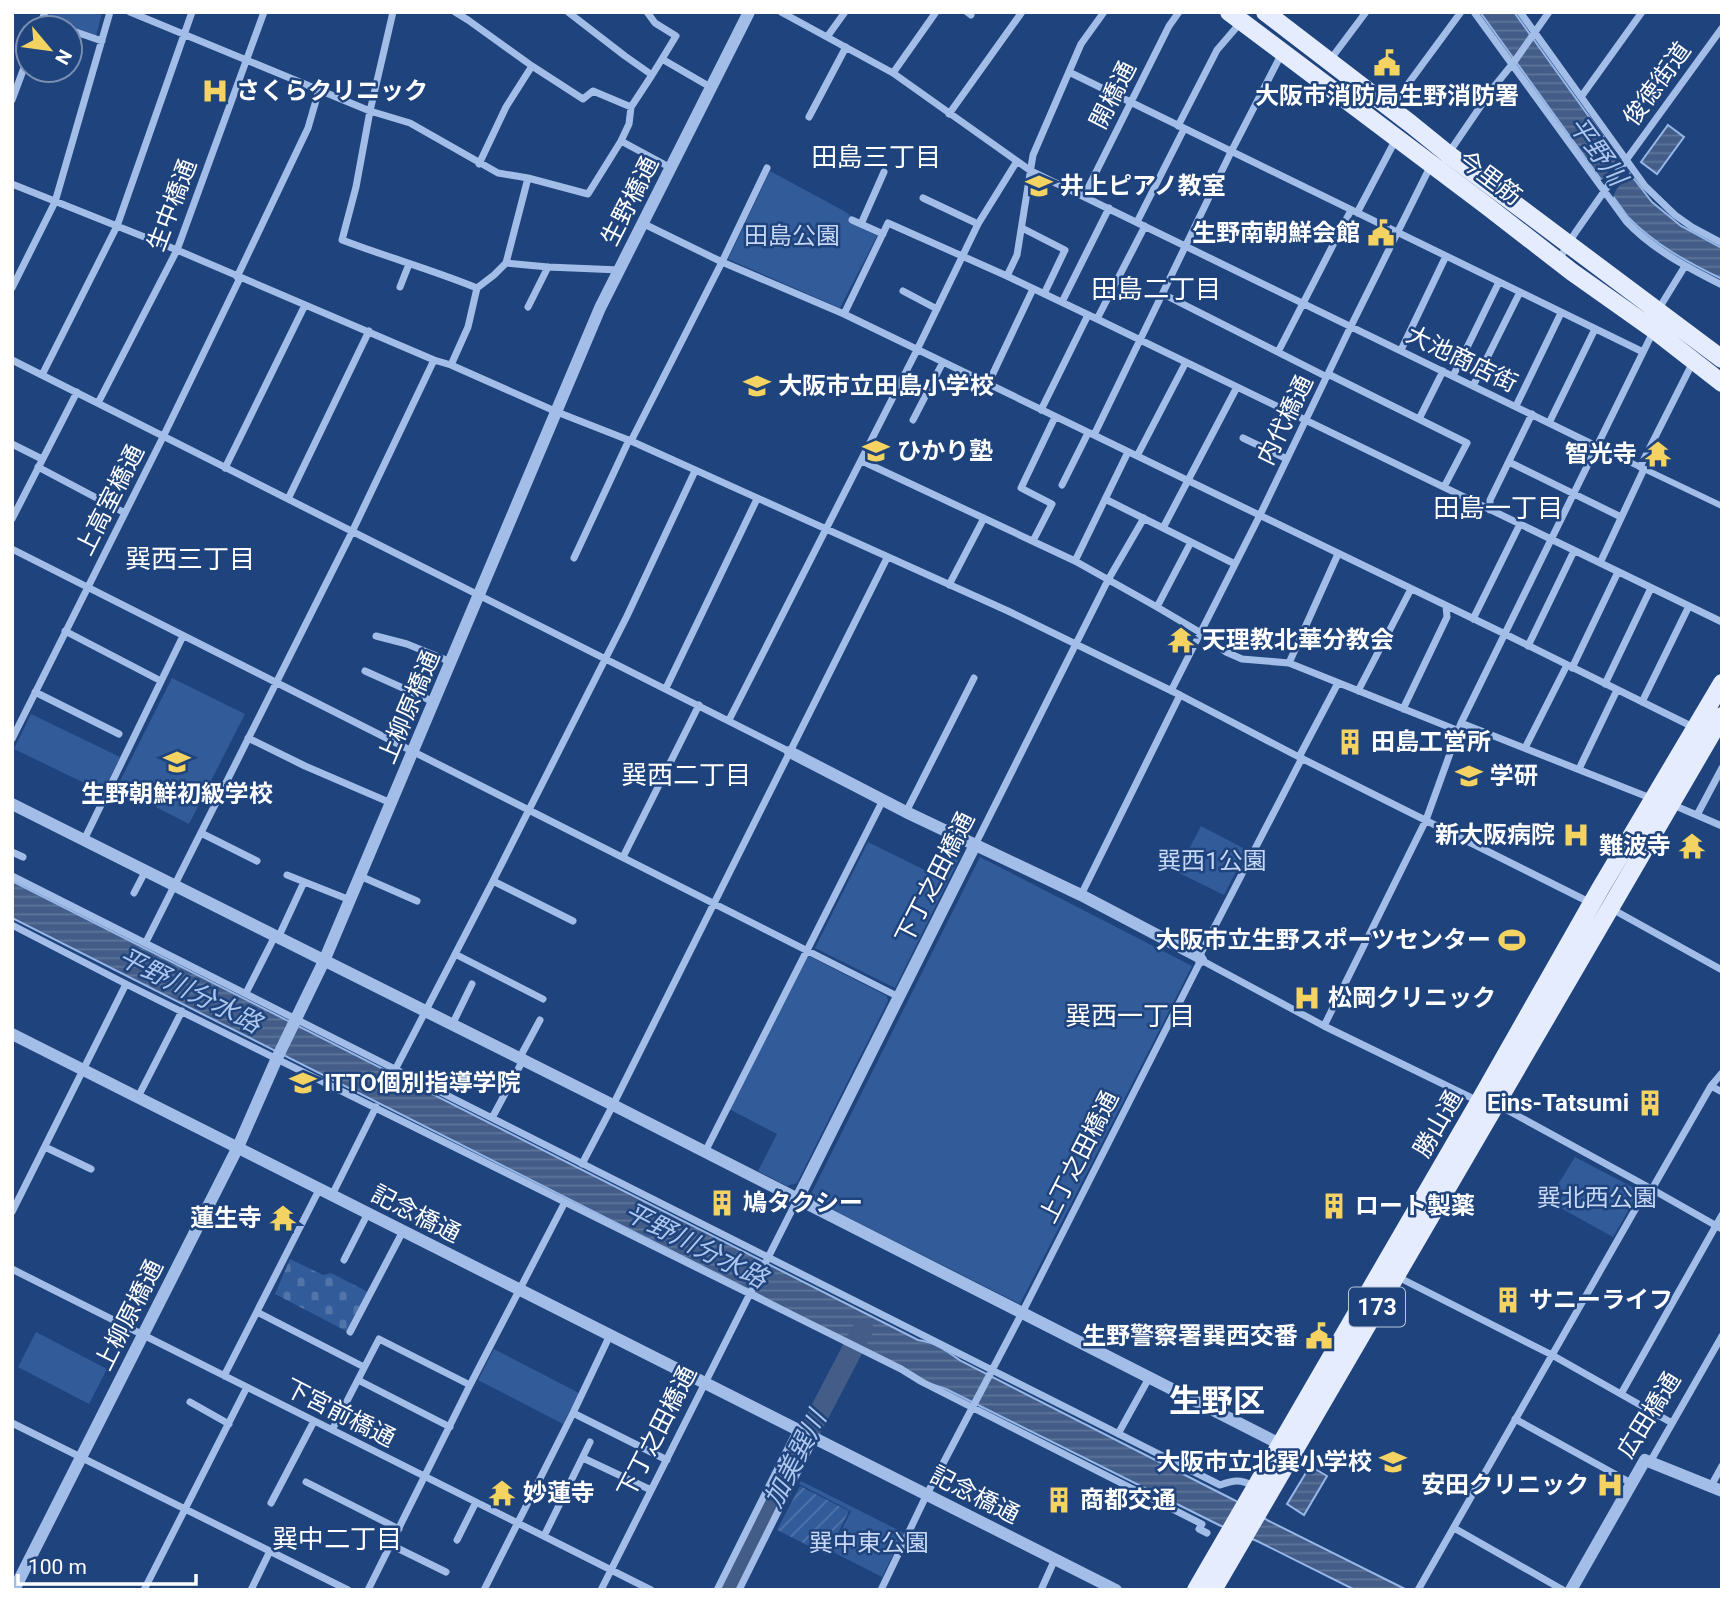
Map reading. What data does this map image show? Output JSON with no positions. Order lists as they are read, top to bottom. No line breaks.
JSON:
{"streets":{"main road":["今里筋","勝山通","173"],"street":["俊徳街道","開橋通","生野橋通","生中橋通","大池商店街","内代橋通","上高室橋通","上柳原橋通","下丁之田橋通","上丁之田橋通","記念橋通","下宮前橋通","広田橋通"]},"crossings":[["俊徳街道","今里筋"],["開橋通","大池商店街"],["今里筋","内代橋通"],["生野橋通","上柳原橋通"],["大池商店街","内代橋通"],["上柳原橋通","記念橋通"],["上柳原橋通","下宮前橋通"],["下丁之田橋通","記念橋通"],["下丁之田橋通","下宮前橋通"]],"districts":["田島三丁目","田島二丁目","田島一丁目","巽西三丁目","巽西二丁目","巽西一丁目","生野区","巽中二丁目"],"water":["平野川","平野川分水路","加美巽川"],"parks":["田島公園","巽西1公園","巽北西公園","巽中東公園"],"places":{"public building":["大阪市消防局生野消防署","生野南朝鮮会館","生野警察署巽西交番"],"hospital":["さくらクリニック","新大阪病院","松岡クリニック","安田クリニック"],"school or university":["井上ピアノ教室","大阪市立田島小学校","ひかり塾","生野朝鮮初級学校","学研","ITTO個別指導学院","大阪市立北巽小学校"],"temple":["智光寺","天理教北華分教会","難波寺","蓮生寺","妙蓮寺"],"building":["田島工営所","Eins-Tatsumi","鳩タクシー","ロート製薬","サニーライフ","商都交通"],"sports":["大阪市立生野スポーツセンター"]},"scale_bar":"100 m","north":"bottom right"}
